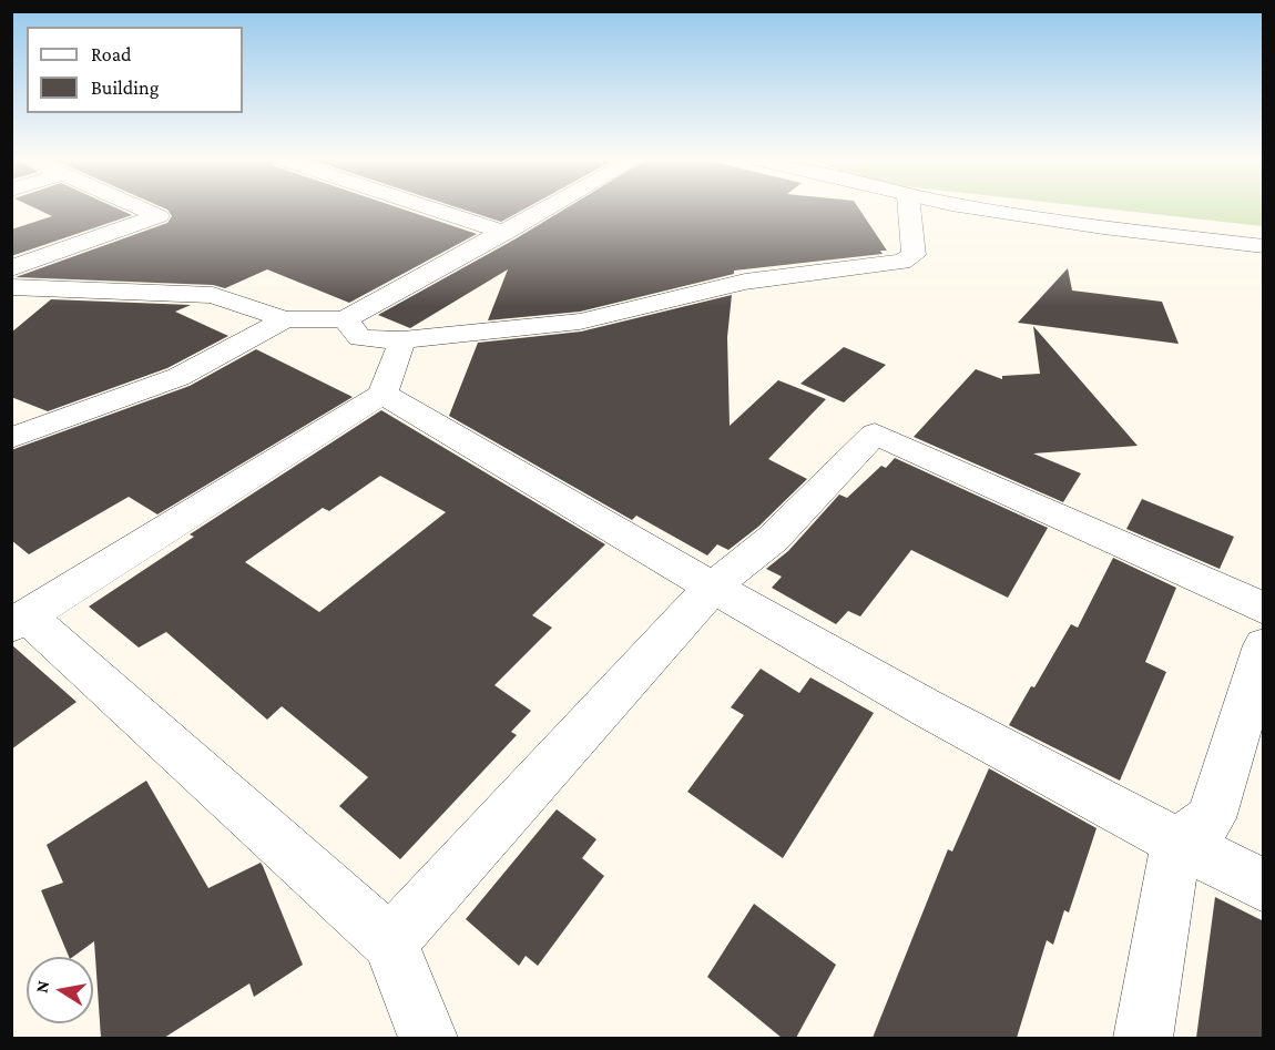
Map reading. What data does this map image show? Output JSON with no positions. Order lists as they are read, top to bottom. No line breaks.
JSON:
{"legend":["Road","Building"],"north":"left"}
